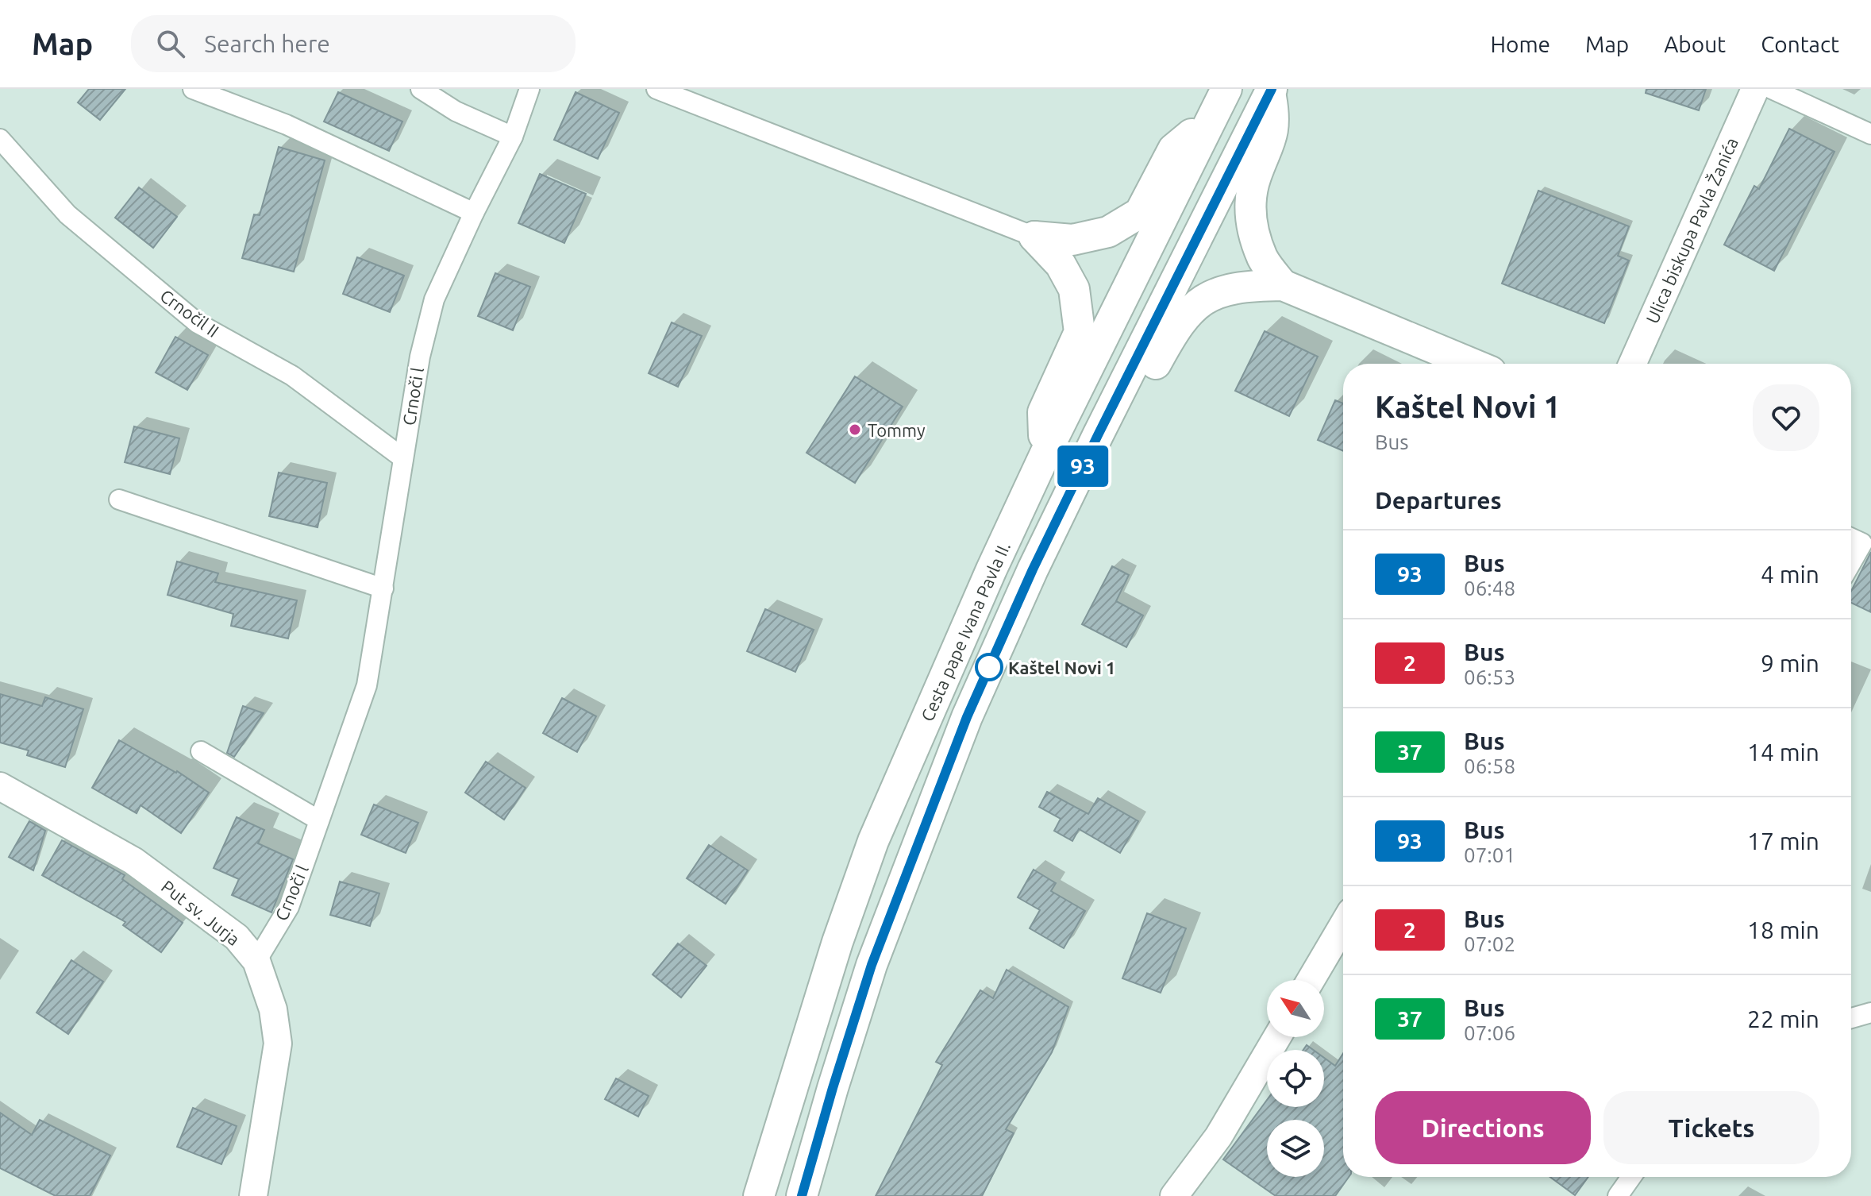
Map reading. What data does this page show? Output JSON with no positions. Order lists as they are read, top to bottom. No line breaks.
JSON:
{"streets":{"main road":["Cesta pape Ivana Pavla II."],"street":["Ulica biskupa Pavla Žanića","Crnočil II","Crnoči l","Put sv. Jurja"]},"crossings":[["Crnočil II","Crnoči l"],["Crnoči l","Put sv. Jurja"]],"places":["Tommy","Kaštel Novi 1"],"lines":["bus line 93"],"north":"top left","page":{"header":"Map","search":"Search here","nav":["Home","Map","About","Contact"],"on_map":"93","heading":[["Kaštel Novi 1","Bus"],"Departures"],"list":[{"mark":"93","name":"Bus","note":"06:48","value":"4 min"},{"mark":"2","name":"Bus","note":"06:53","value":"9 min"},{"mark":"37","name":"Bus","note":"06:58","value":"14 min"},{"mark":"93","name":"Bus","note":"07:01","value":"17 min"},{"mark":"2","name":"Bus","note":"07:02","value":"18 min"},{"mark":"37","name":"Bus","note":"07:06","value":"22 min"}],"buttons":["Directions","Tickets"]}}
